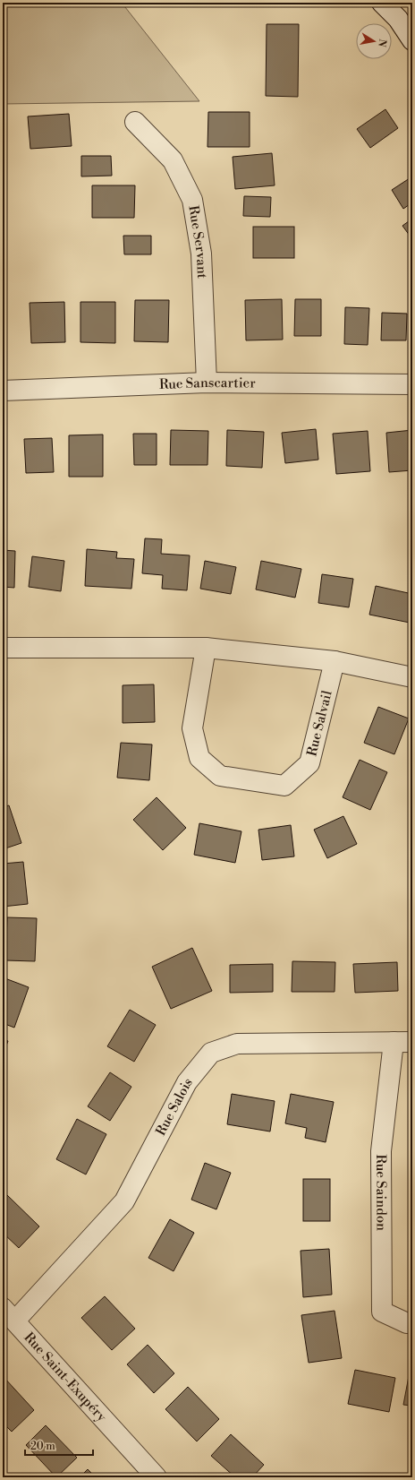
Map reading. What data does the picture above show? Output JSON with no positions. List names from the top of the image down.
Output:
{
  "streets": {
    "street": [
      "Rue Servant",
      "Rue Sanscartier",
      "Rue Salvail",
      "Rue Salois",
      "Rue Saindon",
      "Rue Saint-Exupéry"
    ]
  },
  "crossings": [
    ["Rue Servant", "Rue Sanscartier"],
    ["Rue Salois", "Rue Saindon"],
    ["Rue Salois", "Rue Saint-Exupéry"]
  ],
  "scale_bar": "20 m",
  "north": "right"
}
